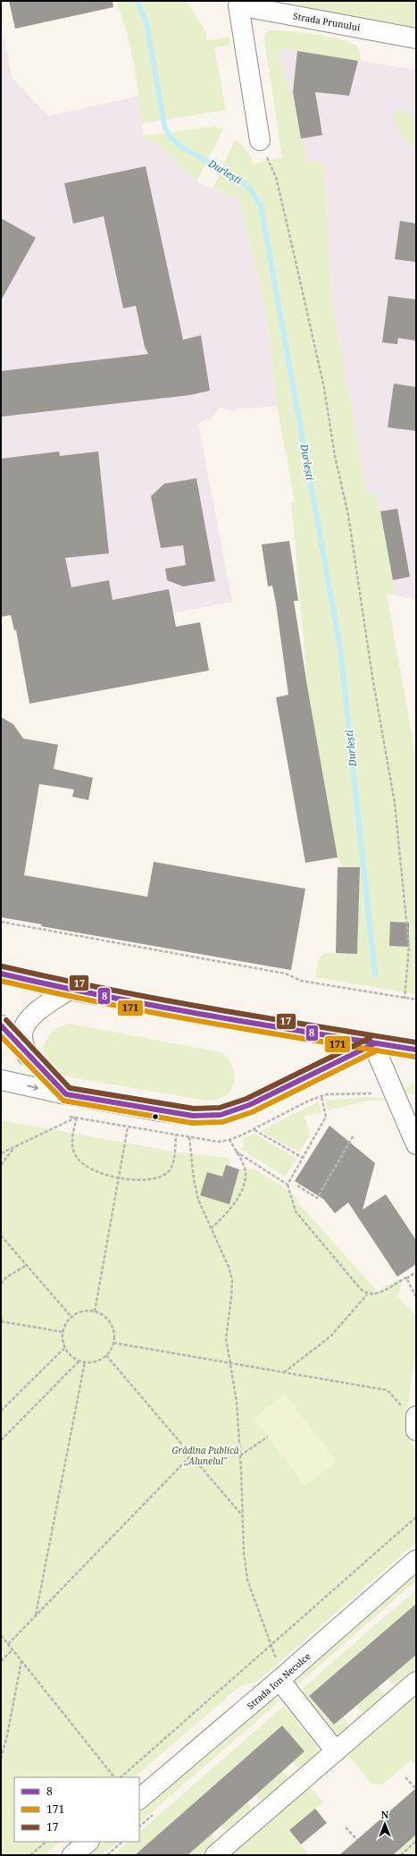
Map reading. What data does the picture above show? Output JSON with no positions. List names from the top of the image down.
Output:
{
  "streets": {
    "street": ["Strada Prunului", "Strada Ion Neculce"]
  },
  "water": ["Durlești"],
  "parks": ["Grădina Publică ,,Alunelul\""],
  "lines": ["transit line 17", "transit line 8", "transit line 171"],
  "legend": ["8", "171", "17"],
  "north": "top"
}
